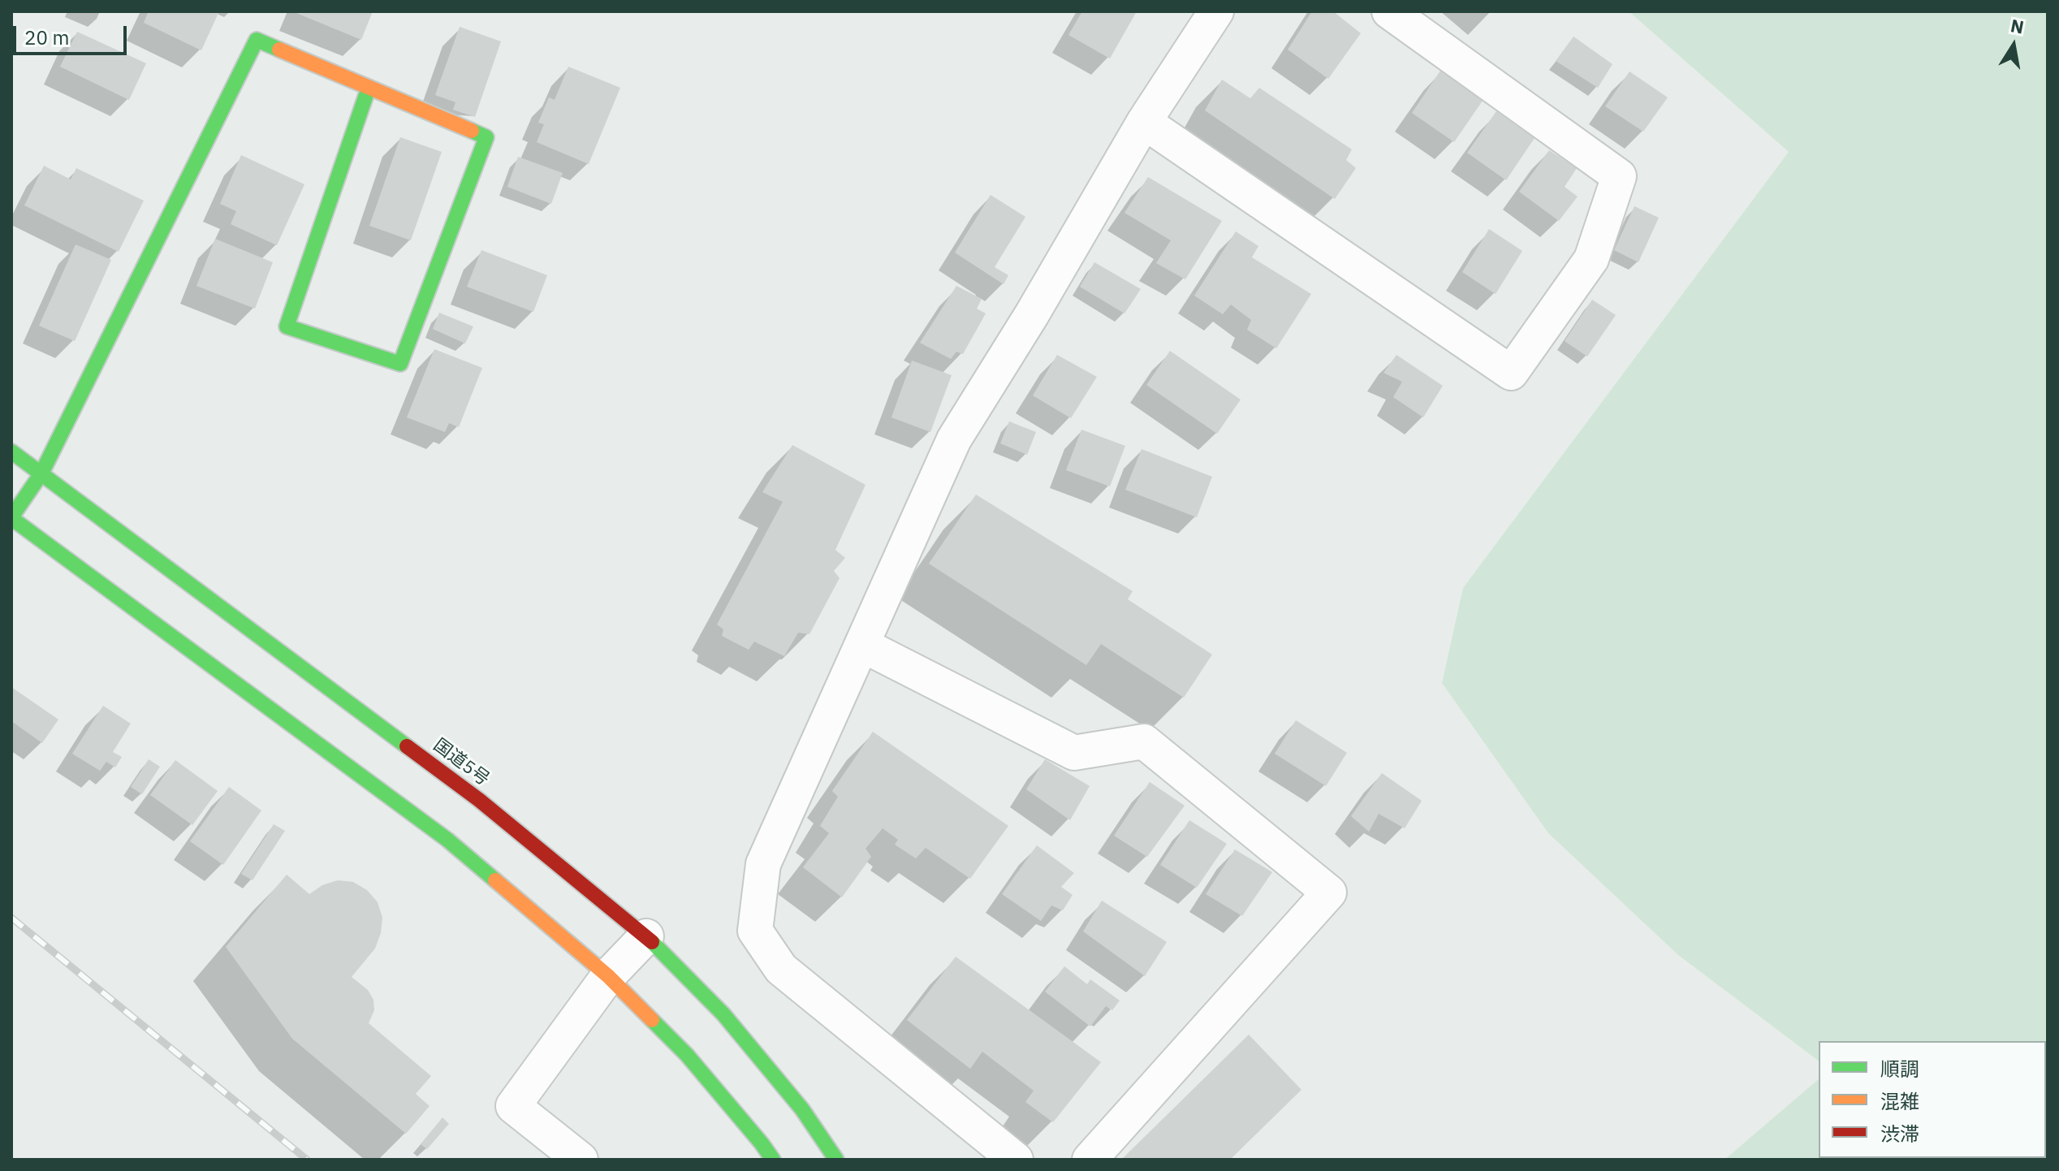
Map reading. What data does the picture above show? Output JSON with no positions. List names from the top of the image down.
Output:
{
  "streets": {
    "main road": ["国道5号"]
  },
  "legend": ["順調", "混雑", "渋滞"],
  "scale_bar": "20 m",
  "north": "top"
}
